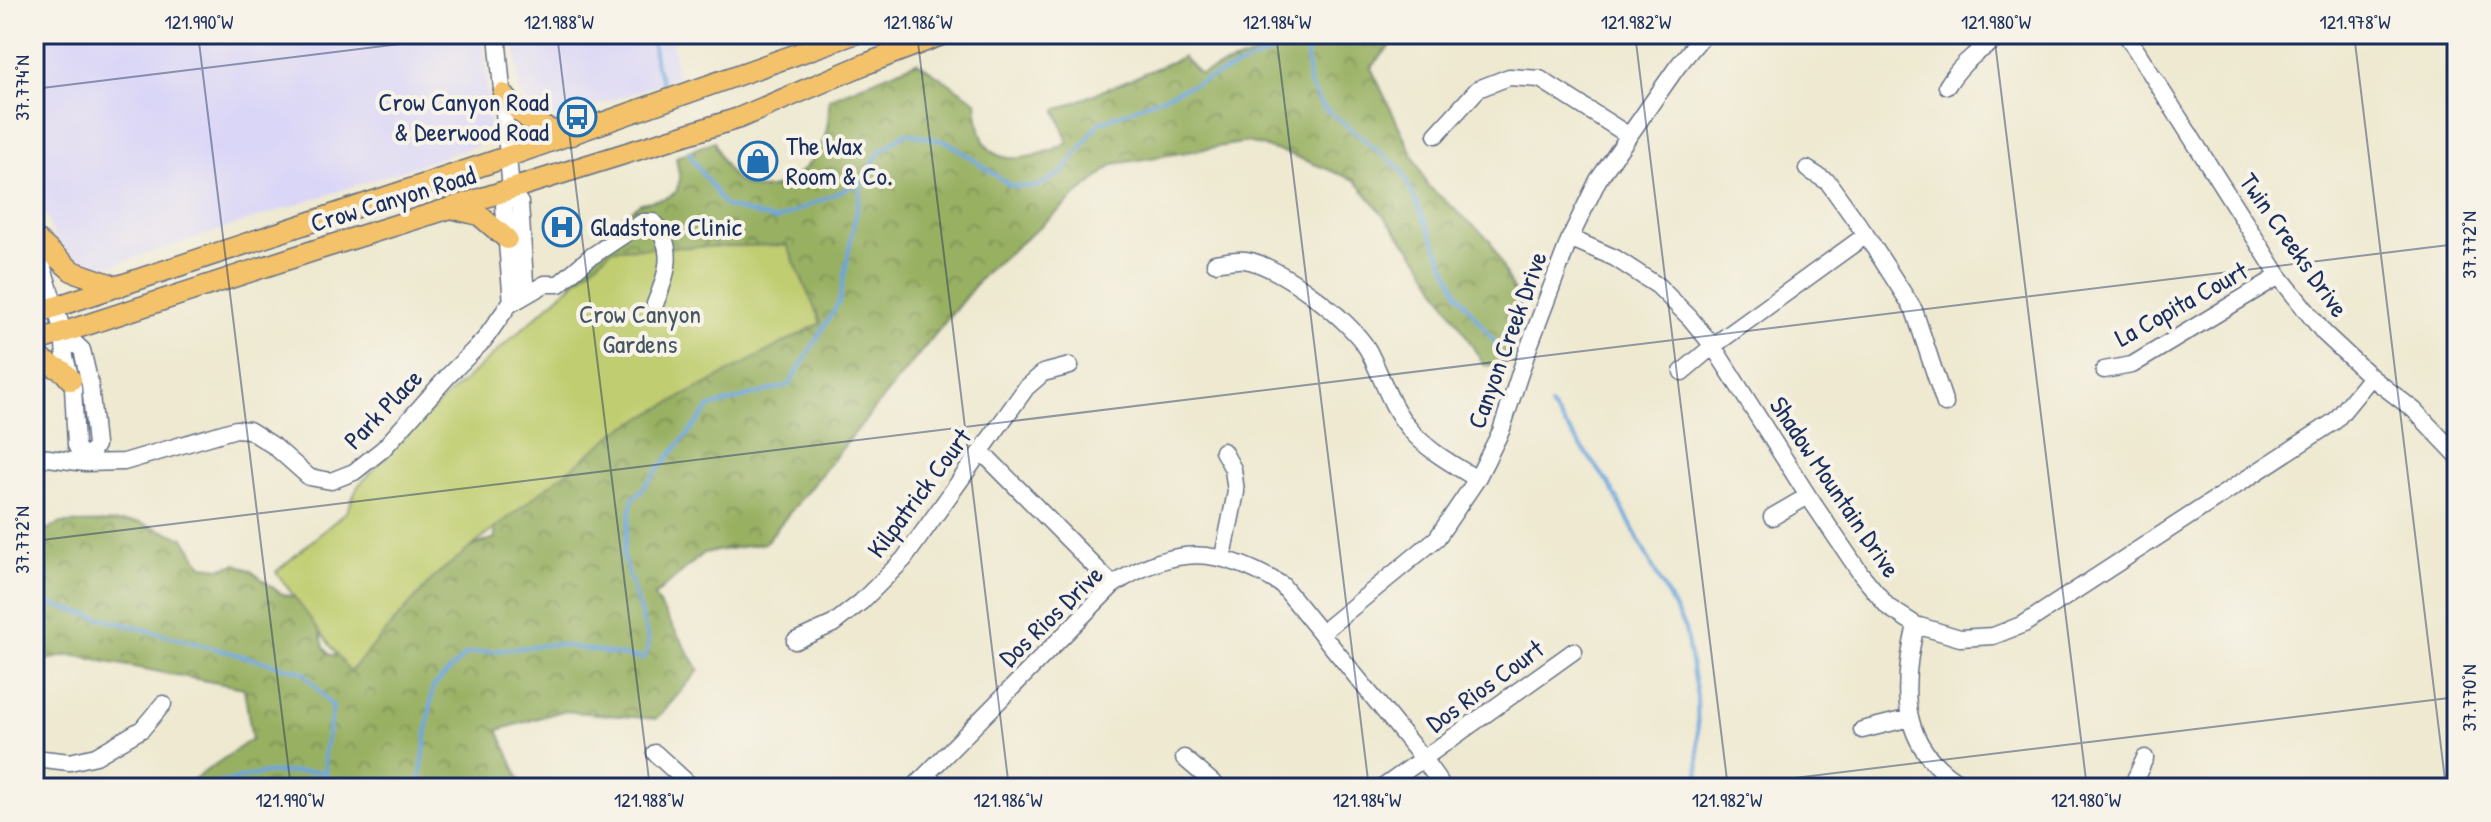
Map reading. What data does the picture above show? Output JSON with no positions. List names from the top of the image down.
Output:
{
  "streets": {
    "main road": ["Crow Canyon Road"],
    "street": [
      "Twin Creeks Drive",
      "La Copita Court",
      "Canyon Creek Drive",
      "Park Place",
      "Shadow Mountain Drive",
      "Kilpatrick Court",
      "Dos Rios Drive",
      "Dos Rios Court"
    ]
  },
  "crossings": [
    ["Crow Canyon Road", "Park Place"],
    ["Twin Creeks Drive", "La Copita Court"],
    ["Twin Creeks Drive", "Shadow Mountain Drive"],
    ["Canyon Creek Drive", "Shadow Mountain Drive"],
    ["Canyon Creek Drive", "Dos Rios Drive"],
    ["Dos Rios Drive", "Dos Rios Court"]
  ],
  "parks": ["Crow Canyon Gardens"],
  "places": {
    "bus stop": ["Crow Canyon Road & Deerwood Road"],
    "shop": ["The Wax Room & Co."],
    "hospital": ["Gladstone Clinic"]
  },
  "coordinates": [
    "121.990°W",
    "121.988°W",
    "121.986°W",
    "121.984°W",
    "121.982°W",
    "121.980°W",
    "121.978°W",
    "37.774°N",
    "37.772°N",
    "37.770°N"
  ]
}
